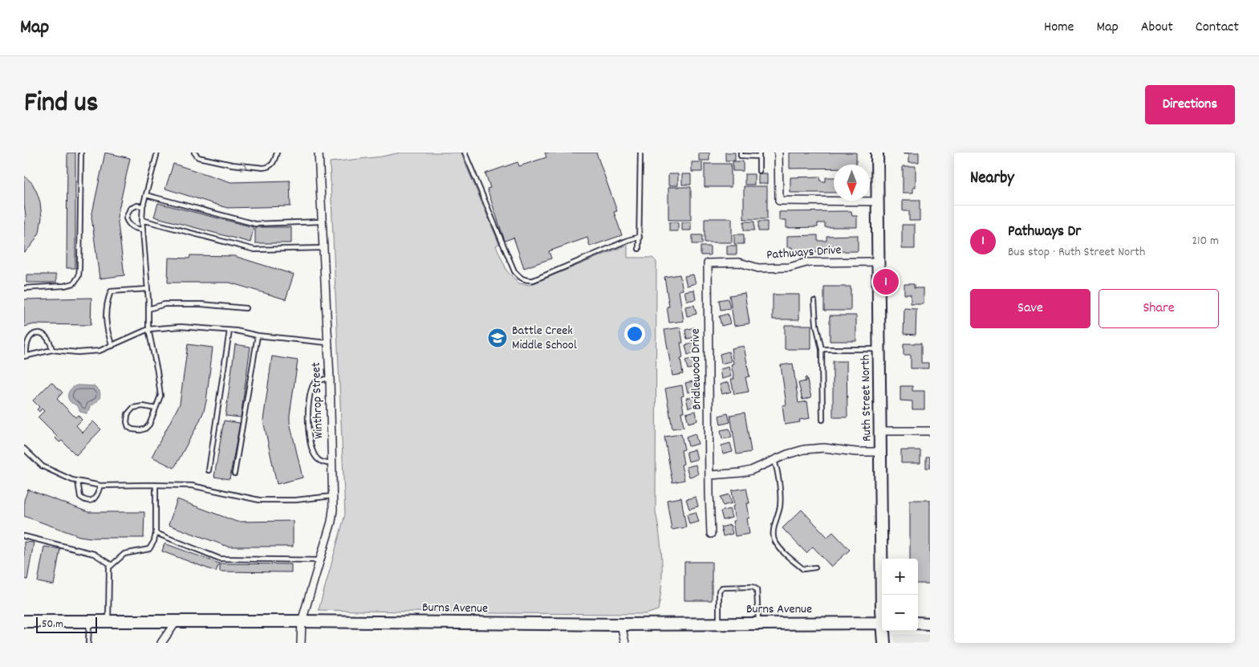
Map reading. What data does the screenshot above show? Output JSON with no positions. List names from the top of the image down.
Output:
{
  "streets": {
    "street": [
      "Pathways Drive",
      "Bridlewood Drive",
      "Ruth Street North",
      "Winthrop Street",
      "Burns Avenue"
    ]
  },
  "crossings": [
    ["Pathways Drive", "Bridlewood Drive"],
    ["Pathways Drive", "Ruth Street North"],
    ["Winthrop Street", "Burns Avenue"]
  ],
  "places": {
    "school or university": ["Battle Creek Middle School"]
  },
  "scale_bar": "50 m",
  "north": "bottom",
  "page": {
    "header": "Map",
    "nav": [
      "Home",
      "Map",
      "About",
      "Contact"
    ],
    "title": "Find us",
    "buttons": [
      "Directions",
      ["Save", "Share"]
    ],
    "heading": "Nearby",
    "list": [
      {
        "mark": "1",
        "name": "Pathways Dr",
        "note": "Bus stop · Ruth Street North",
        "value": "210 m"
      }
    ],
    "pins": "1",
    "map_buttons": ["+", "−"],
    "scale": "50 m"
  }
}
